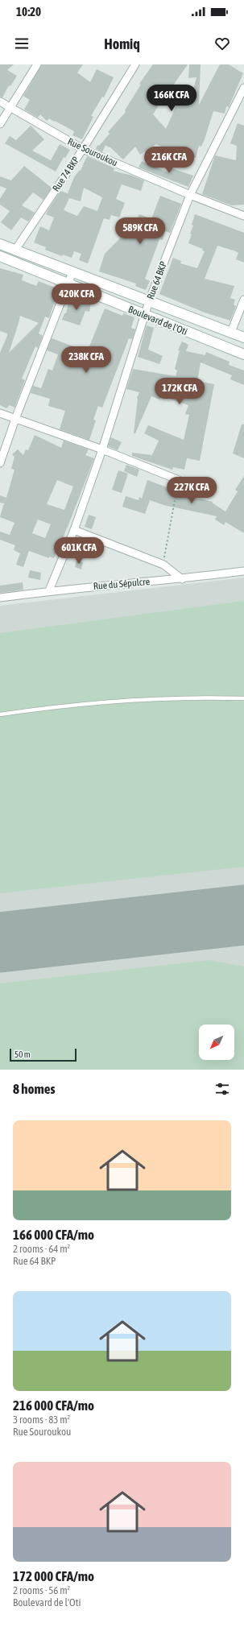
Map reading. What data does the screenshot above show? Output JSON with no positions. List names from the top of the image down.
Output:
{
  "streets": {
    "main road": ["Boulevard de l'Oti"],
    "street": [
      "Rue Souroukou",
      "Rue 74 BKP",
      "Rue 64 BKP",
      "Rue du Sépulcre"
    ]
  },
  "crossings": [
    ["Rue Souroukou", "Rue 74 BKP"],
    ["Rue Souroukou", "Rue 64 BKP"],
    ["Rue 74 BKP", "Boulevard de l'Oti"],
    ["Rue 64 BKP", "Boulevard de l'Oti"],
    ["Rue 64 BKP", "Rue du Sépulcre"]
  ],
  "scale_bar": "50 m",
  "north": "bottom left",
  "page": {
    "status": "10:20",
    "header": "Homiq",
    "price": [
      "166K CFA",
      "216K CFA",
      "589K CFA",
      "420K CFA",
      "238K CFA",
      "172K CFA",
      "227K CFA",
      "601K CFA"
    ],
    "scale": "50 m",
    "heading": "8 homes",
    "list": [
      {
        "name": "166 000 CFA/mo",
        "note": "2 rooms · 64 m² · Rue 64 BKP"
      },
      {
        "name": "216 000 CFA/mo",
        "note": "3 rooms · 83 m² · Rue Souroukou"
      },
      {
        "name": "172 000 CFA/mo",
        "note": "2 rooms · 56 m² · Boulevard de l'Oti"
      }
    ]
  }
}
